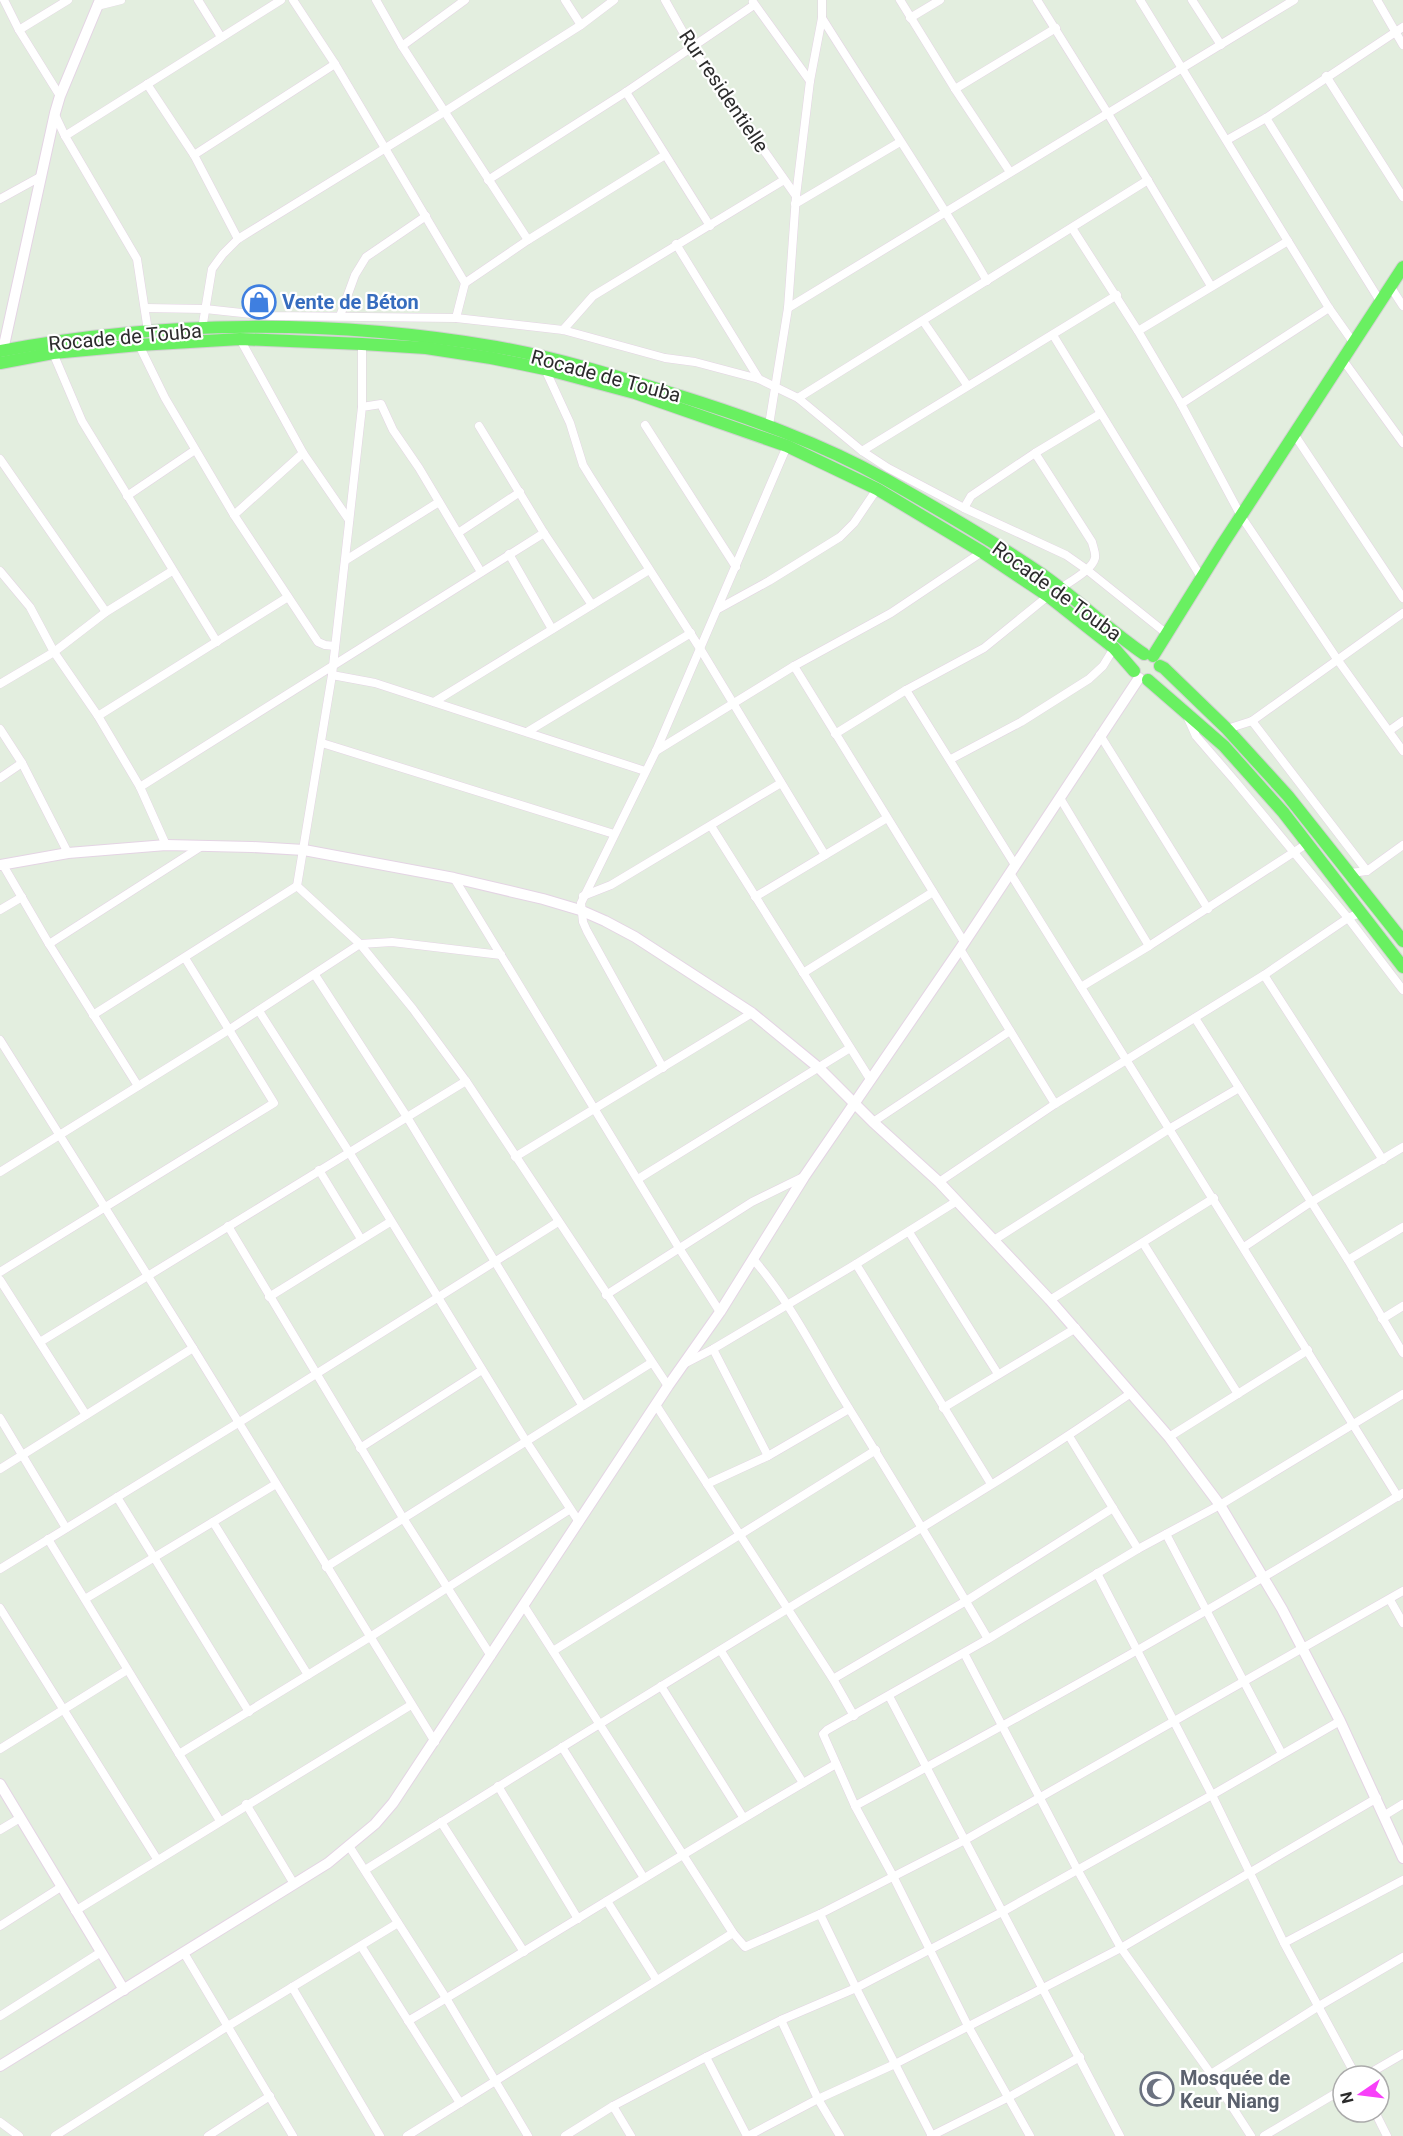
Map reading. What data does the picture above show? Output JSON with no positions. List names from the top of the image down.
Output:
{
  "streets": {
    "main road": ["Rocade de Touba"],
    "street": ["Rur residentielle"]
  },
  "places": {
    "shop": ["Vente de Béton"],
    "mosque": ["Mosquée de Keur Niang"]
  },
  "north": "left"
}
